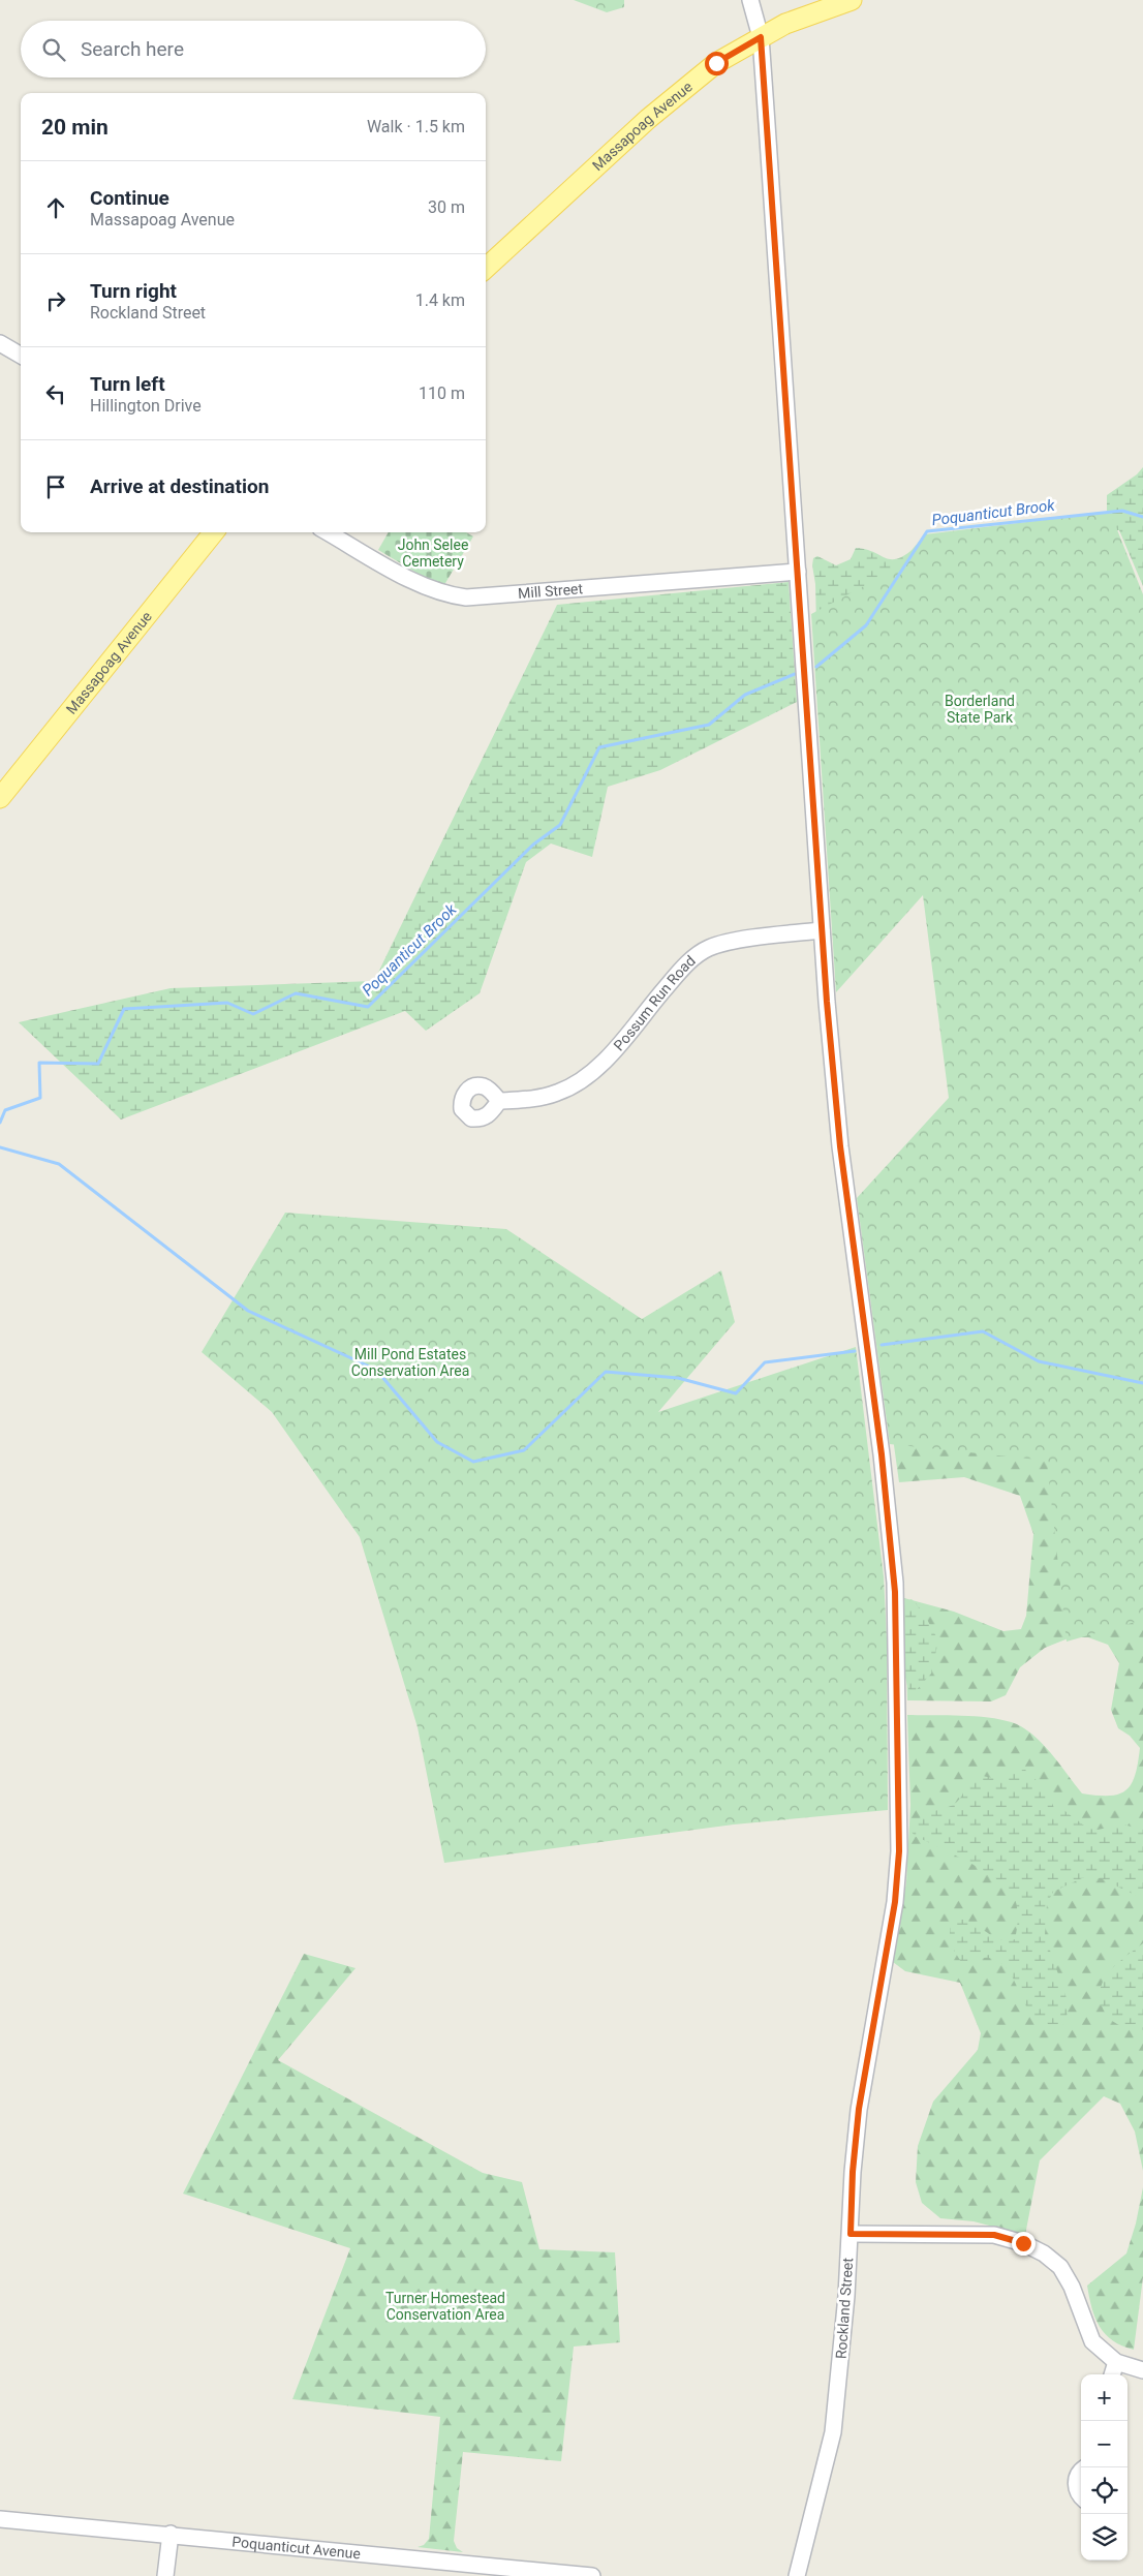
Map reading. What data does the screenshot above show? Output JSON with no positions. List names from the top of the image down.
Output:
{
  "streets": {
    "main road": ["Massapoag Avenue"],
    "street": [
      "Mill Street",
      "Possum Run Road",
      "Rockland Street",
      "Poquanticut Avenue"
    ]
  },
  "crossings": [
    ["Massapoag Avenue", "Rockland Street"],
    ["Mill Street", "Rockland Street"],
    ["Possum Run Road", "Rockland Street"]
  ],
  "water": ["Poquanticut Brook"],
  "parks": [
    "John Selee Cemetery",
    "Borderland State Park",
    "Mill Pond Estates Conservation Area",
    "Turner Homestead Conservation Area"
  ],
  "page": {
    "search": "Search here",
    "heading": ["20 min", "Walk · 1.5 km"],
    "list": [
      ["Continue", "Massapoag Avenue", "30 m"],
      ["Turn right", "Rockland Street", "1.4 km"],
      ["Turn left", "Hillington Drive", "110 m"],
      "Arrive at destination"
    ],
    "map_buttons": ["+", "−"]
  }
}
